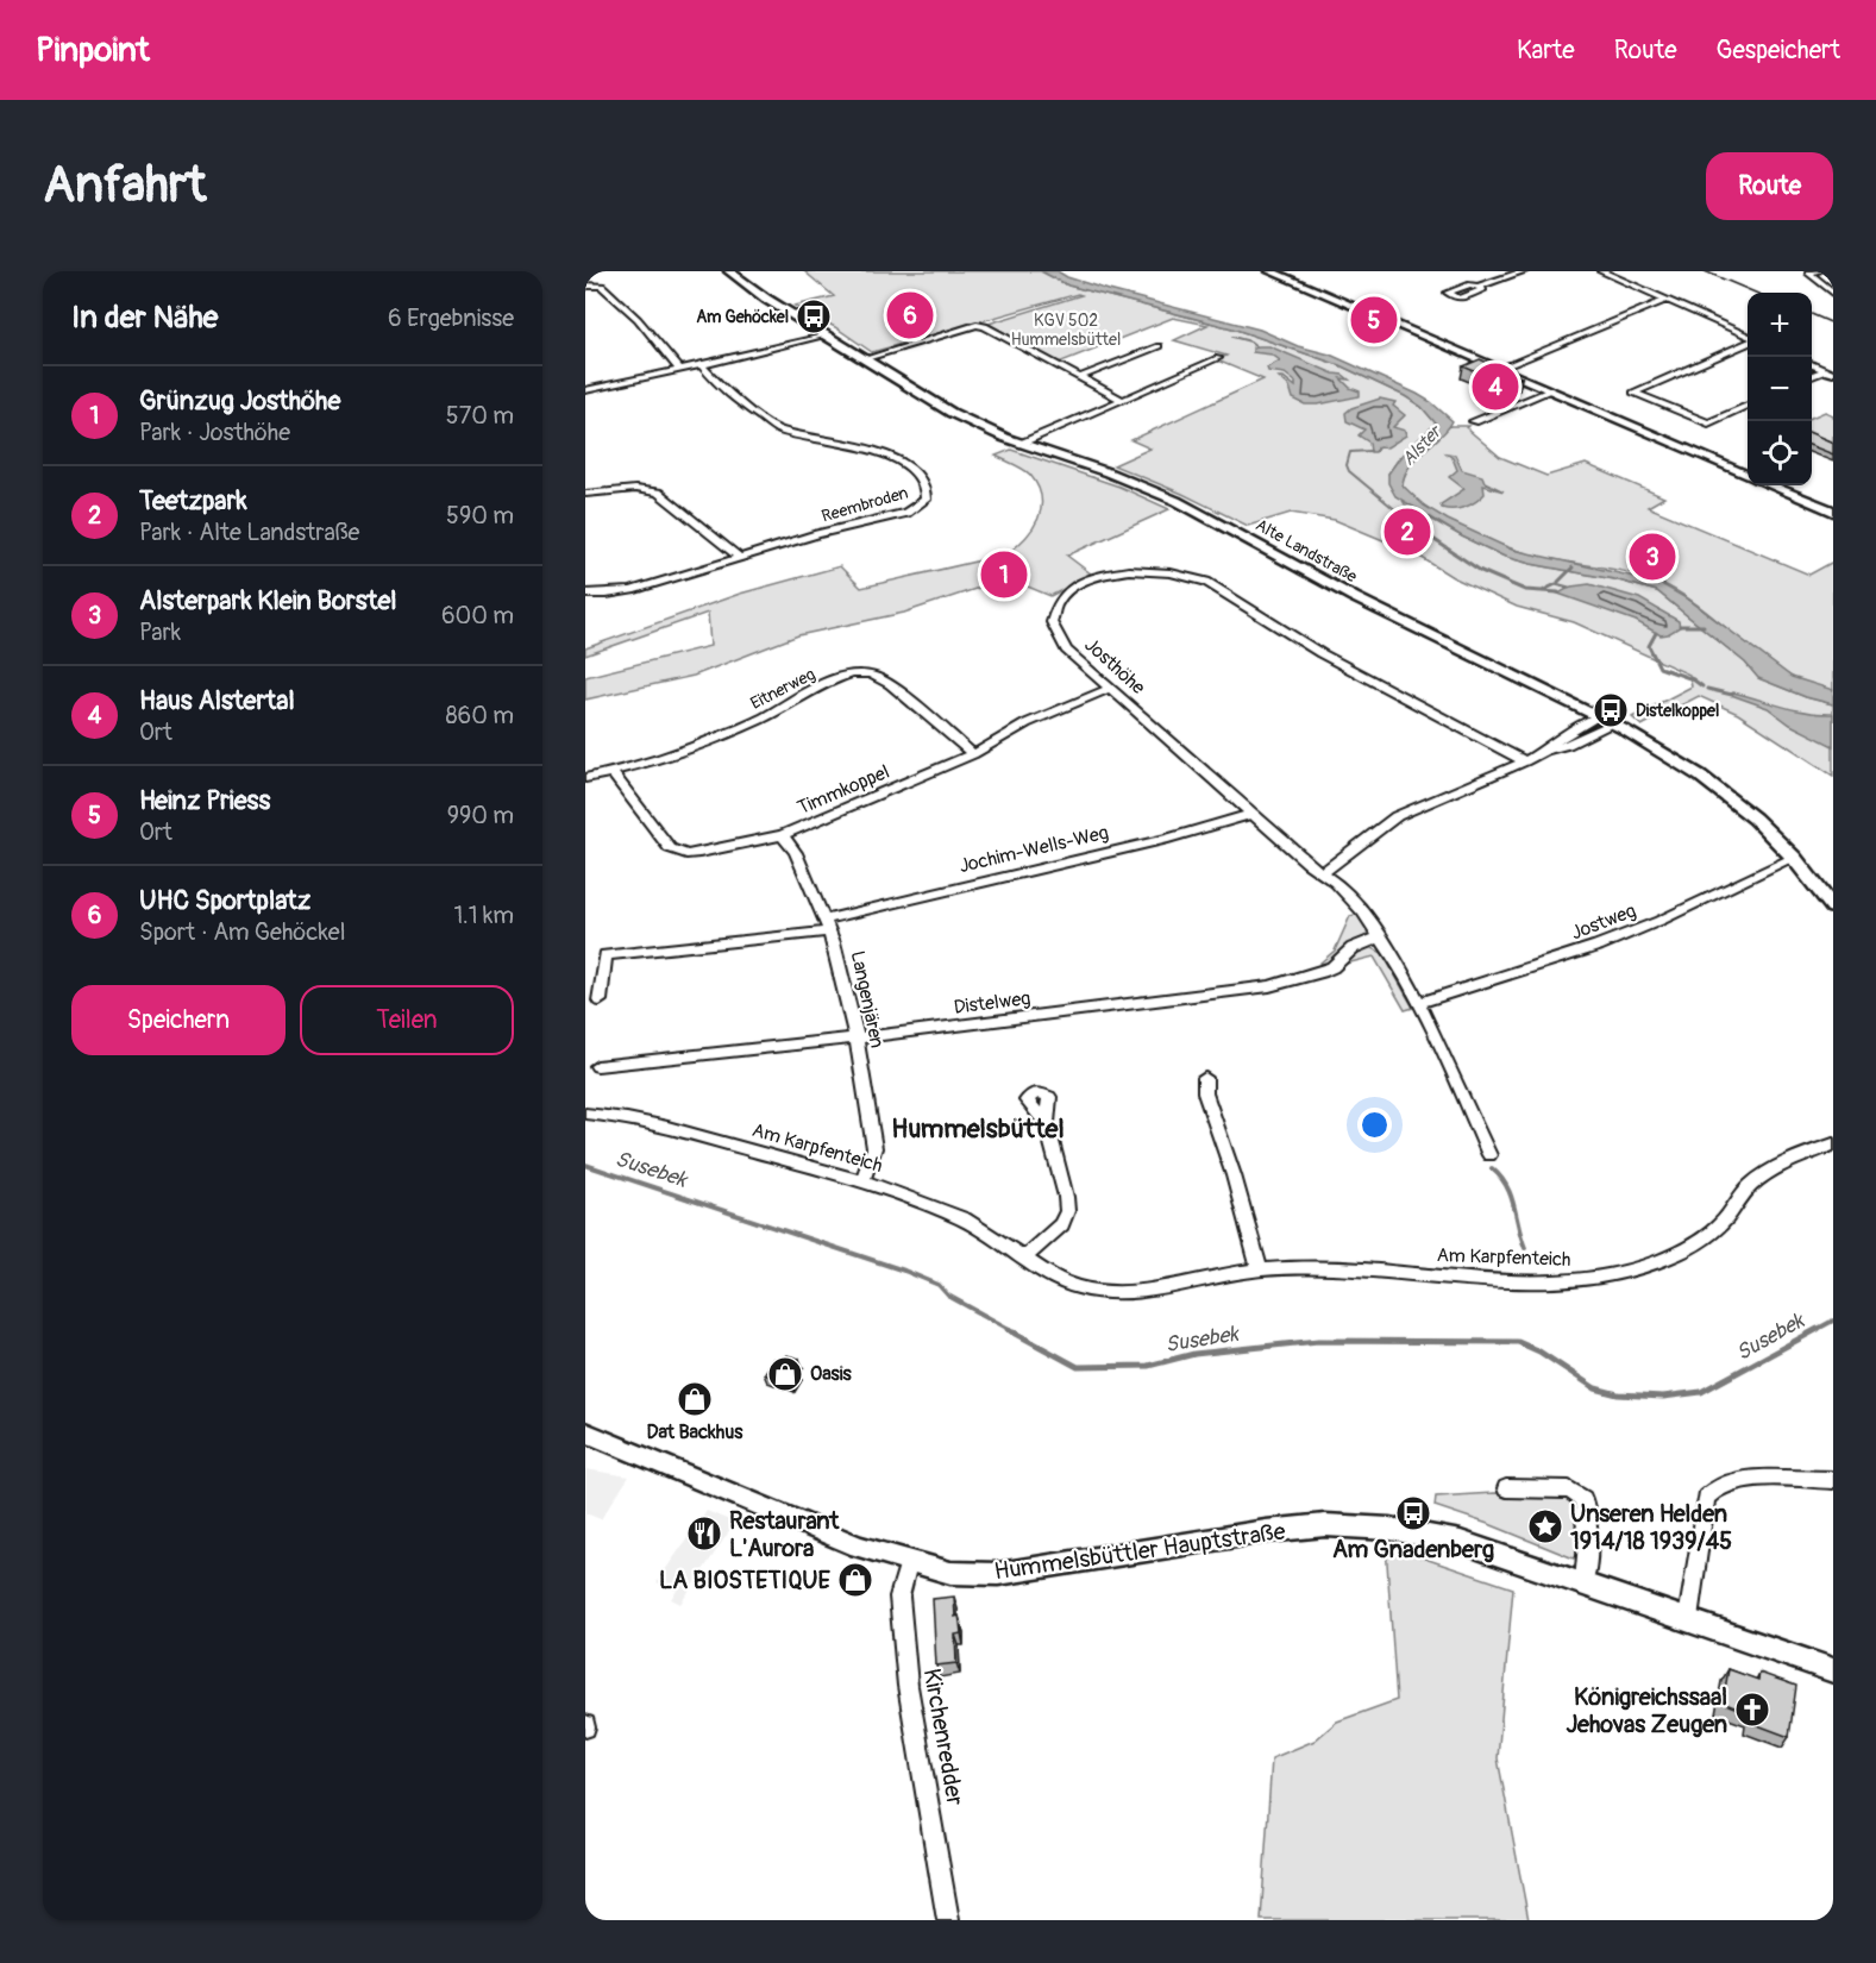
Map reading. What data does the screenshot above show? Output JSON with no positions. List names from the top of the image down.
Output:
{
  "streets": {
    "main road": ["Alte Landstraße", "Hummelsbüttler Hauptstraße"],
    "street": [
      "Reembroden",
      "Josthöhe",
      "Eitnerweg",
      "Timmkoppel",
      "Jochim-Wells-Weg",
      "Jostweg",
      "Langenjären",
      "Distelweg",
      "Am Karpfenteich",
      "Kirchenredder"
    ]
  },
  "crossings": [
    ["Alte Landstraße", "Jostweg"],
    ["Josthöhe", "Timmkoppel"],
    ["Josthöhe", "Jochim-Wells-Weg"],
    ["Josthöhe", "Jostweg"],
    ["Josthöhe", "Distelweg"],
    ["Eitnerweg", "Timmkoppel"],
    ["Timmkoppel", "Langenjären"],
    ["Jochim-Wells-Weg", "Langenjären"],
    ["Langenjären", "Distelweg"],
    ["Langenjären", "Am Karpfenteich"],
    ["Hummelsbüttler Hauptstraße", "Kirchenredder"]
  ],
  "districts": ["Hummelsbüttel"],
  "water": ["Alster", "Susebek"],
  "parks": ["KGV 502 Hummelsbüttel"],
  "places": {
    "bus stop": ["Am Gehöckel", "Distelkoppel", "Am Gnadenberg"],
    "shop": ["Oasis", "Dat Backhus", "LA BIOSTETIQUE"],
    "place": ["Unseren Helden 1914/18 1939/45"],
    "restaurant": ["Restaurant L'Aurora"],
    "church": ["Königreichssaal Jehovas Zeugen"]
  },
  "page": {
    "header": "Pinpoint",
    "nav": ["Karte", "Route", "Gespeichert"],
    "buttons": [
      "Route",
      ["Speichern", "Teilen"]
    ],
    "title": "Anfahrt",
    "heading": ["In der Nähe", "6 Ergebnisse"],
    "pins": [
      "6",
      "5",
      "4",
      "2",
      "3",
      "1"
    ],
    "map_buttons": ["+", "−"],
    "list": [
      {
        "mark": "1",
        "name": "Grünzug Josthöhe",
        "note": "Park · Josthöhe",
        "value": "570 m"
      },
      {
        "mark": "2",
        "name": "Teetzpark",
        "note": "Park · Alte Landstraße",
        "value": "590 m"
      },
      {
        "mark": "3",
        "name": "Alsterpark Klein Borstel",
        "note": "Park",
        "value": "600 m"
      },
      {
        "mark": "4",
        "name": "Haus Alstertal",
        "note": "Ort",
        "value": "860 m"
      },
      {
        "mark": "5",
        "name": "Heinz Priess",
        "note": "Ort",
        "value": "990 m"
      },
      {
        "mark": "6",
        "name": "UHC Sportplatz",
        "note": "Sport · Am Gehöckel",
        "value": "1.1 km"
      }
    ]
  }
}
